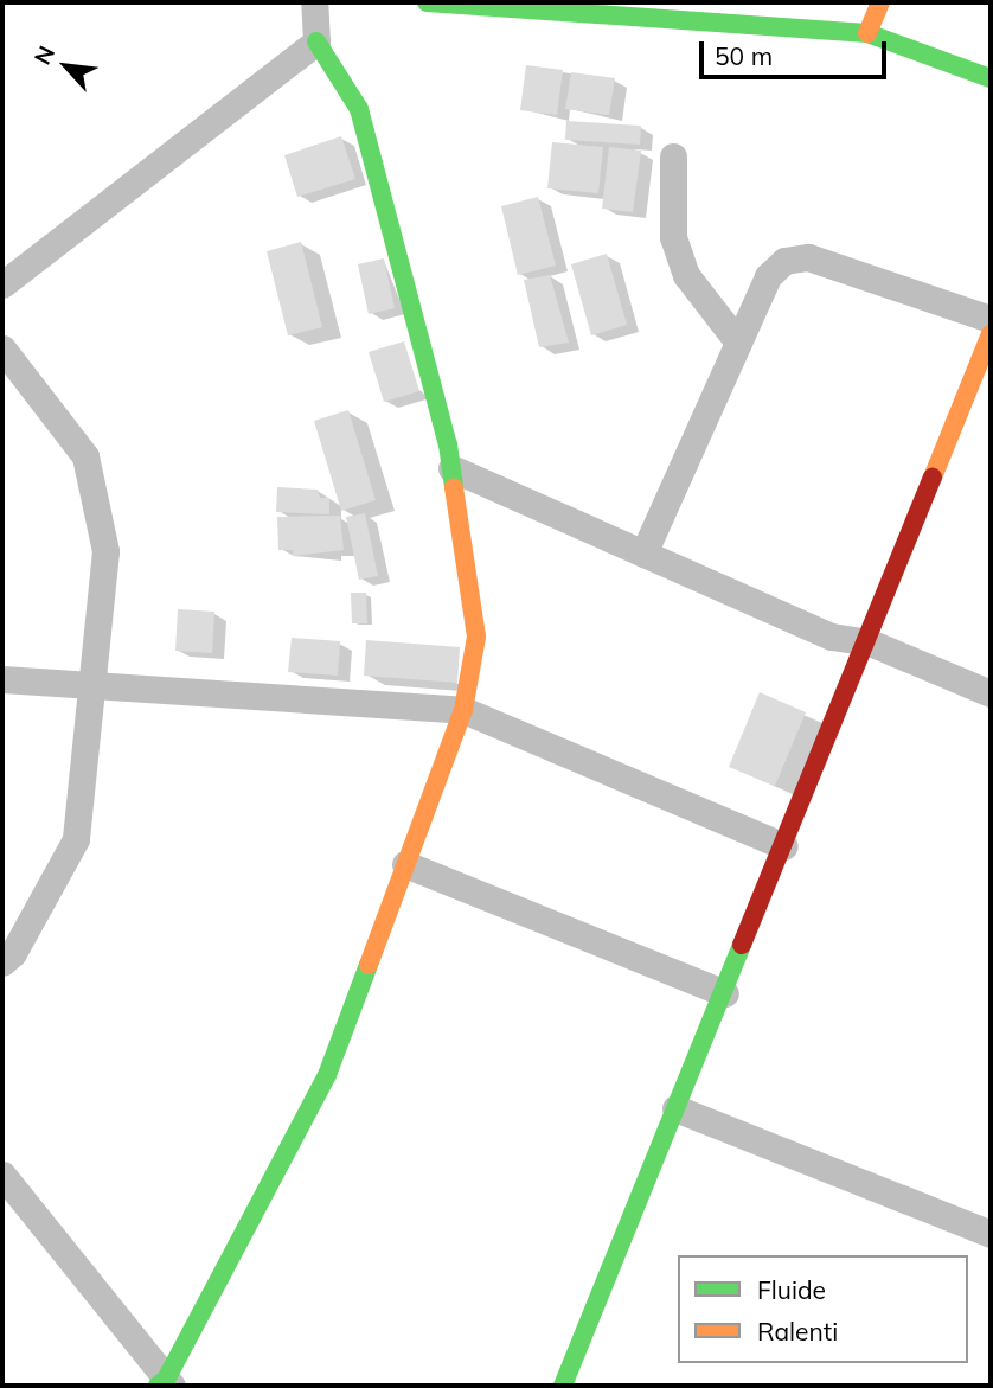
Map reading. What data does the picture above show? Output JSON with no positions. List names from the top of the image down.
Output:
{
  "legend": ["Fluide", "Ralenti"],
  "scale_bar": "50 m",
  "north": "top left"
}
